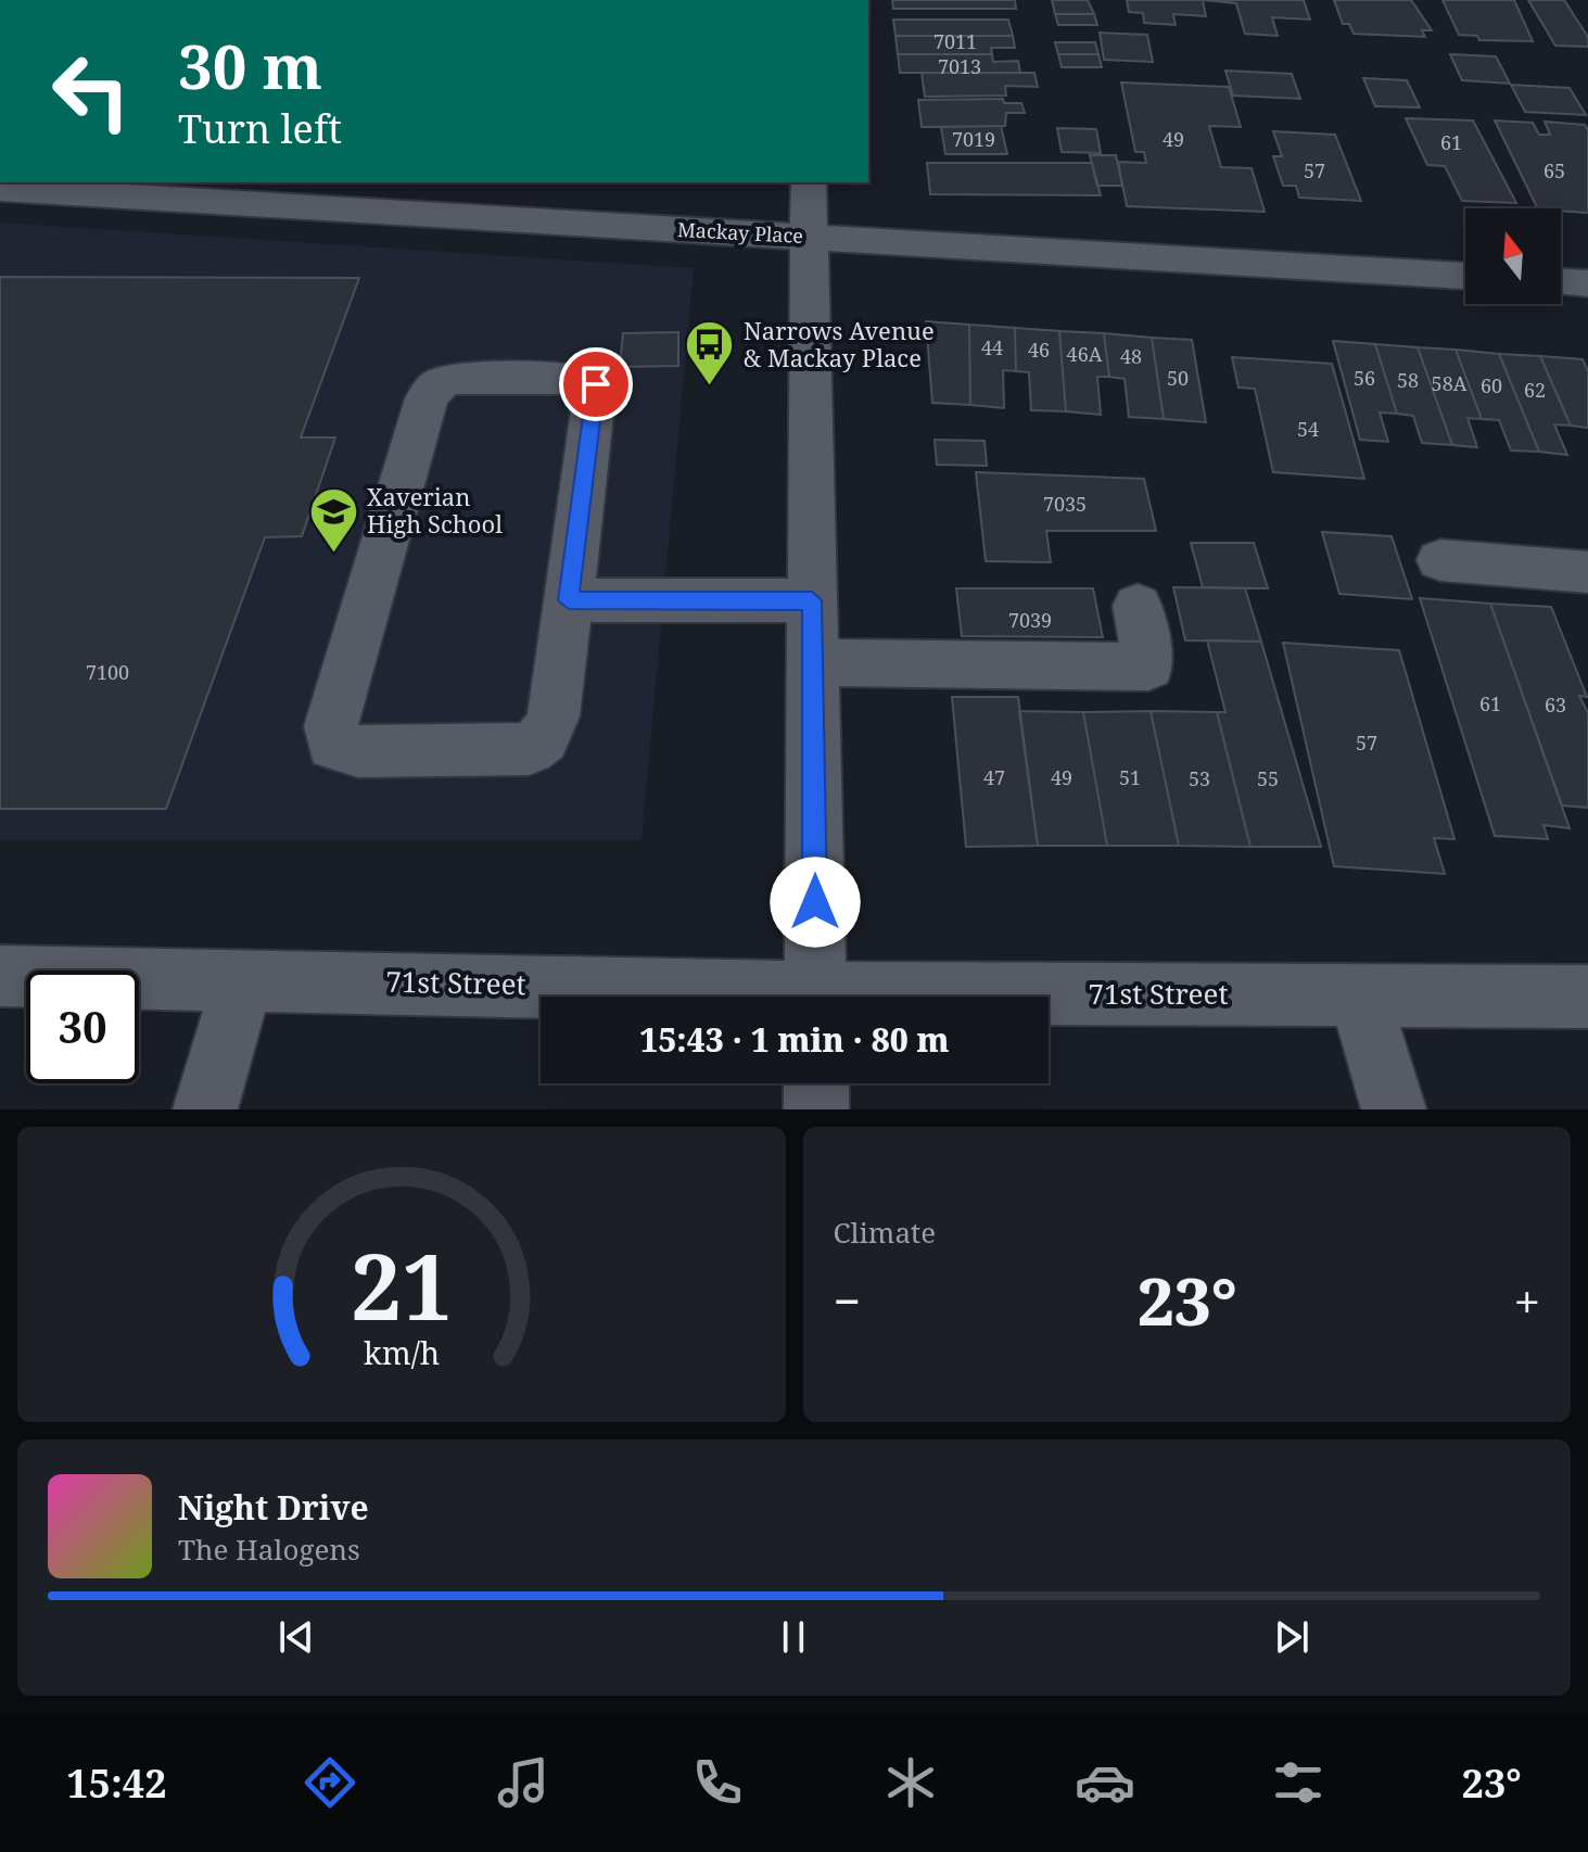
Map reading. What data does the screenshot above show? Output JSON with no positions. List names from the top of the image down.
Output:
{
  "streets": {
    "street": ["Mackay Place", "71st Street"]
  },
  "places": {
    "bus stop": ["Narrows Avenue & Mackay Place"],
    "school or university": ["Xaverian High School"]
  },
  "house_numbers": [
    "7011",
    "7013",
    "7019",
    "49",
    "61",
    "57",
    "65",
    "44",
    "46",
    "46A",
    "48",
    "50",
    "56",
    "58",
    "58A",
    "60",
    "62",
    "54",
    "7035",
    "7039",
    "7100",
    "61",
    "63",
    "57",
    "47",
    "49",
    "51",
    "53",
    "55"
  ],
  "north": "top",
  "page": {
    "turn": ["30 m", "Turn left"],
    "limit": "30",
    "trip": "15:43 · 1 min · 80 m",
    "tile": "Climate",
    "heat": ["−", "23°", "+"],
    "song": ["Night Drive", "The Halogens"],
    "tabs": ["15:42", "23°"],
    "gauge": ["21", "km/h"]
  }
}
